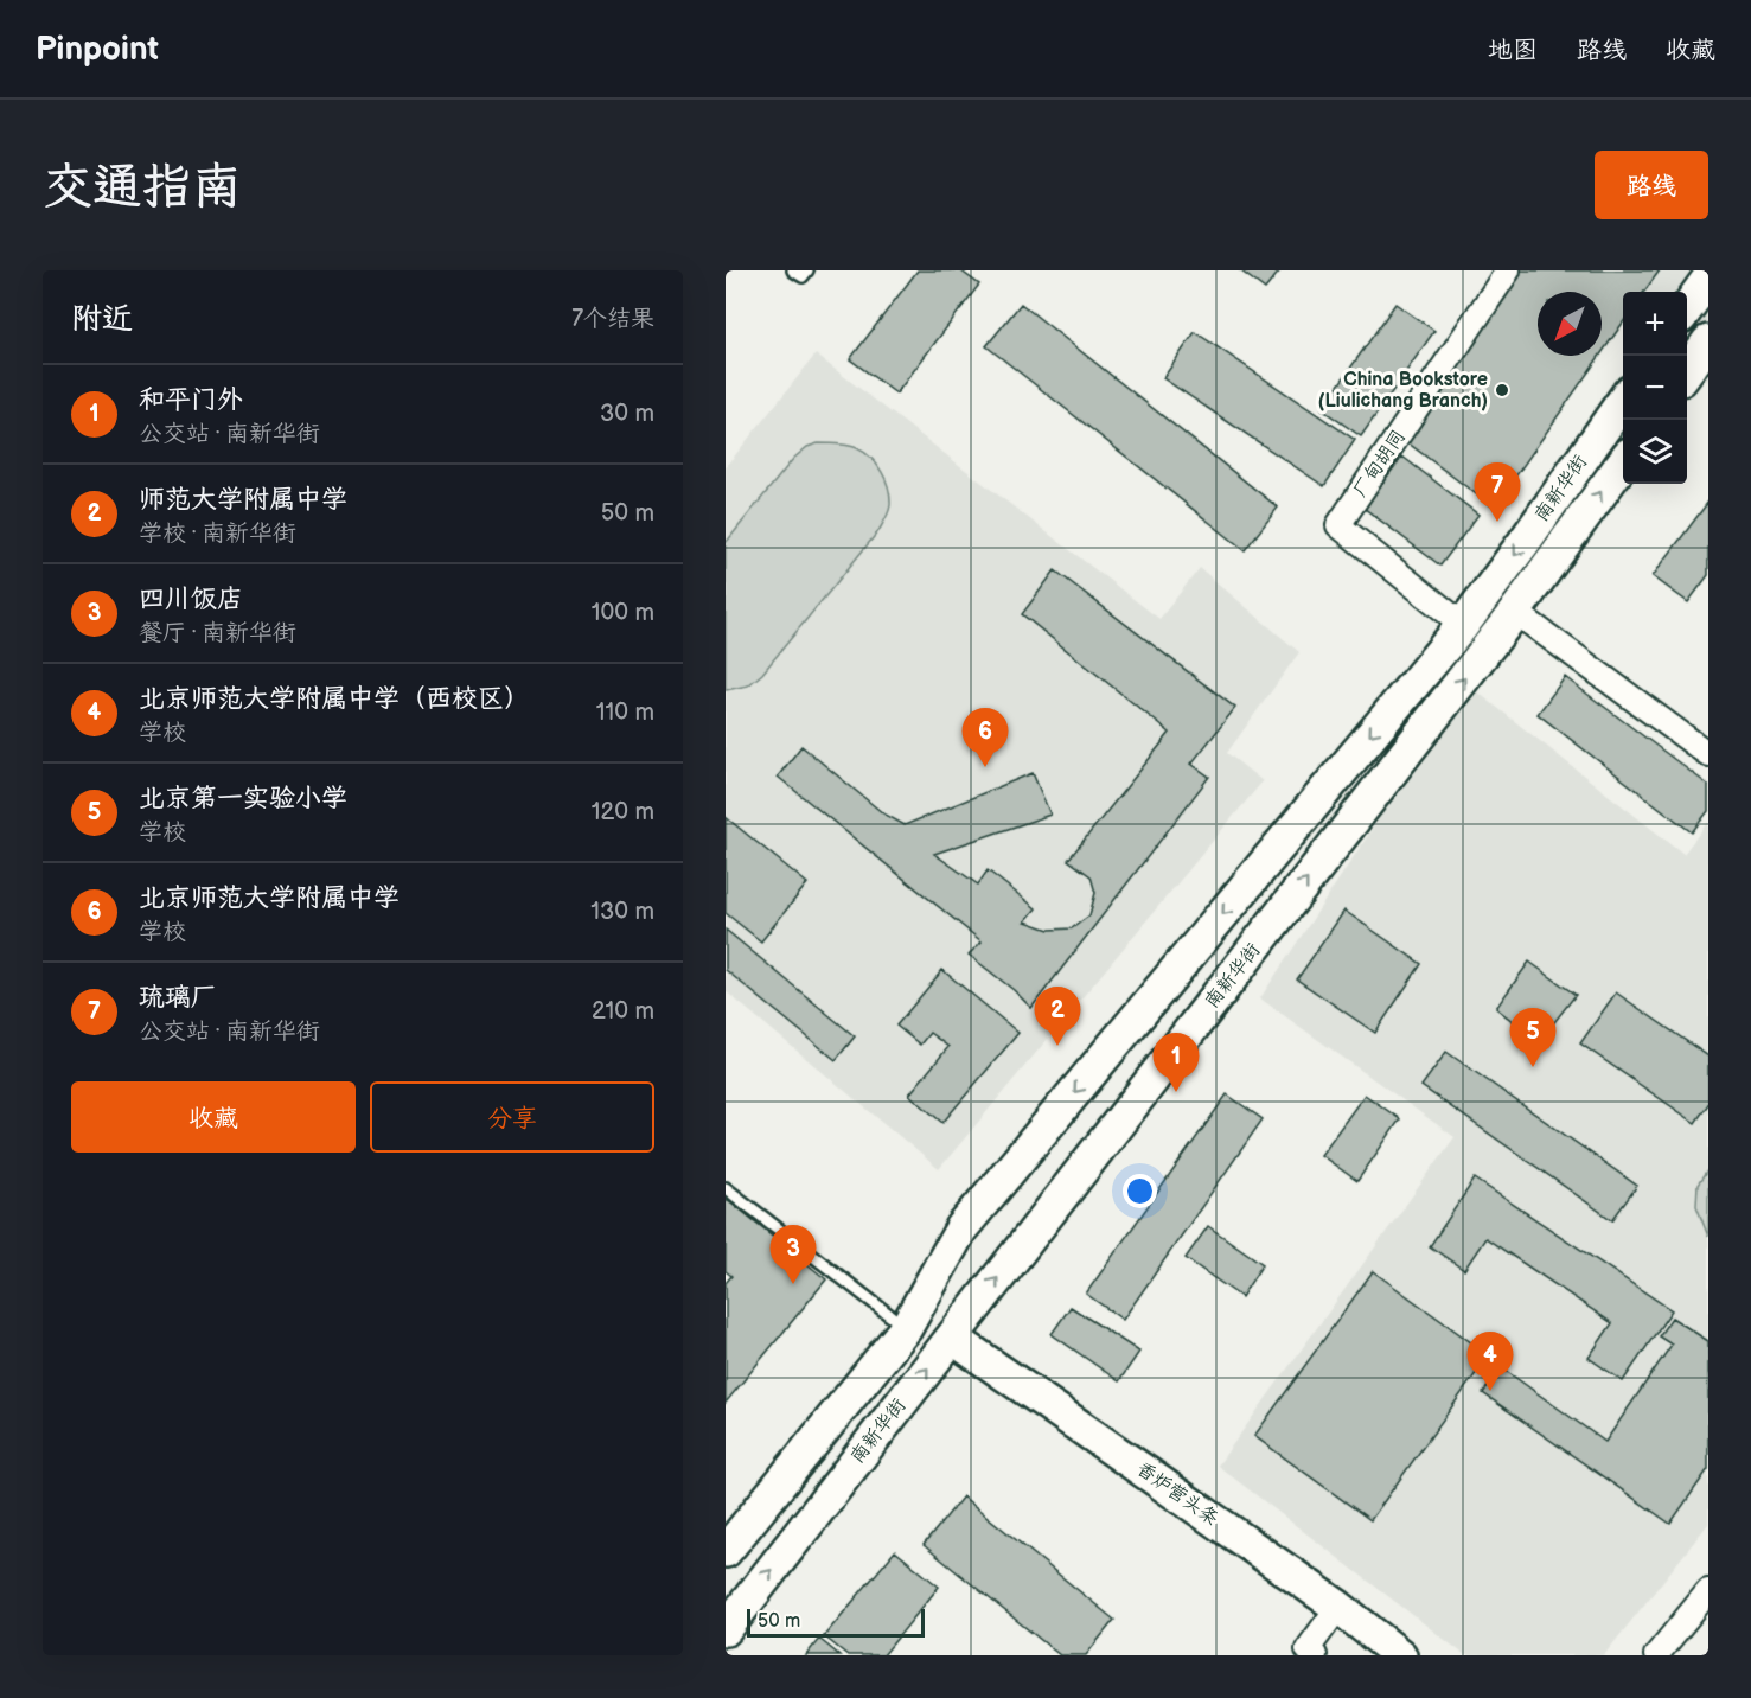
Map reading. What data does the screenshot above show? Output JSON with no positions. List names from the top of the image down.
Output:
{
  "streets": {
    "main road": ["南新华街", "香炉营头条"],
    "street": ["厂甸胡同"]
  },
  "crossings": [
    ["厂甸胡同", "南新华街"],
    ["南新华街", "香炉营头条"]
  ],
  "places": ["China Bookstore (Liulichang Branch)"],
  "scale_bar": "50 m",
  "north": "bottom left",
  "page": {
    "header": "Pinpoint",
    "nav": ["地图", "路线", "收藏"],
    "buttons": [
      "路线",
      ["收藏", "分享"]
    ],
    "title": "交通指南",
    "heading": ["附近", "7个结果"],
    "map_buttons": ["+", "−"],
    "list": [
      {
        "mark": "1",
        "name": "和平门外",
        "note": "公交站 · 南新华街",
        "value": "30 m"
      },
      {
        "mark": "2",
        "name": "师范大学附属中学",
        "note": "学校 · 南新华街",
        "value": "50 m"
      },
      {
        "mark": "3",
        "name": "四川饭店",
        "note": "餐厅 · 南新华街",
        "value": "100 m"
      },
      {
        "mark": "4",
        "name": "北京师范大学附属中学（西校区）",
        "note": "学校",
        "value": "110 m"
      },
      {
        "mark": "5",
        "name": "北京第一实验小学",
        "note": "学校",
        "value": "120 m"
      },
      {
        "mark": "6",
        "name": "北京师范大学附属中学",
        "note": "学校",
        "value": "130 m"
      },
      {
        "mark": "7",
        "name": "琉璃厂",
        "note": "公交站 · 南新华街",
        "value": "210 m"
      }
    ],
    "pins": [
      "7",
      "6",
      "2",
      "5",
      "1",
      "3",
      "4"
    ],
    "scale": "50 m"
  }
}
